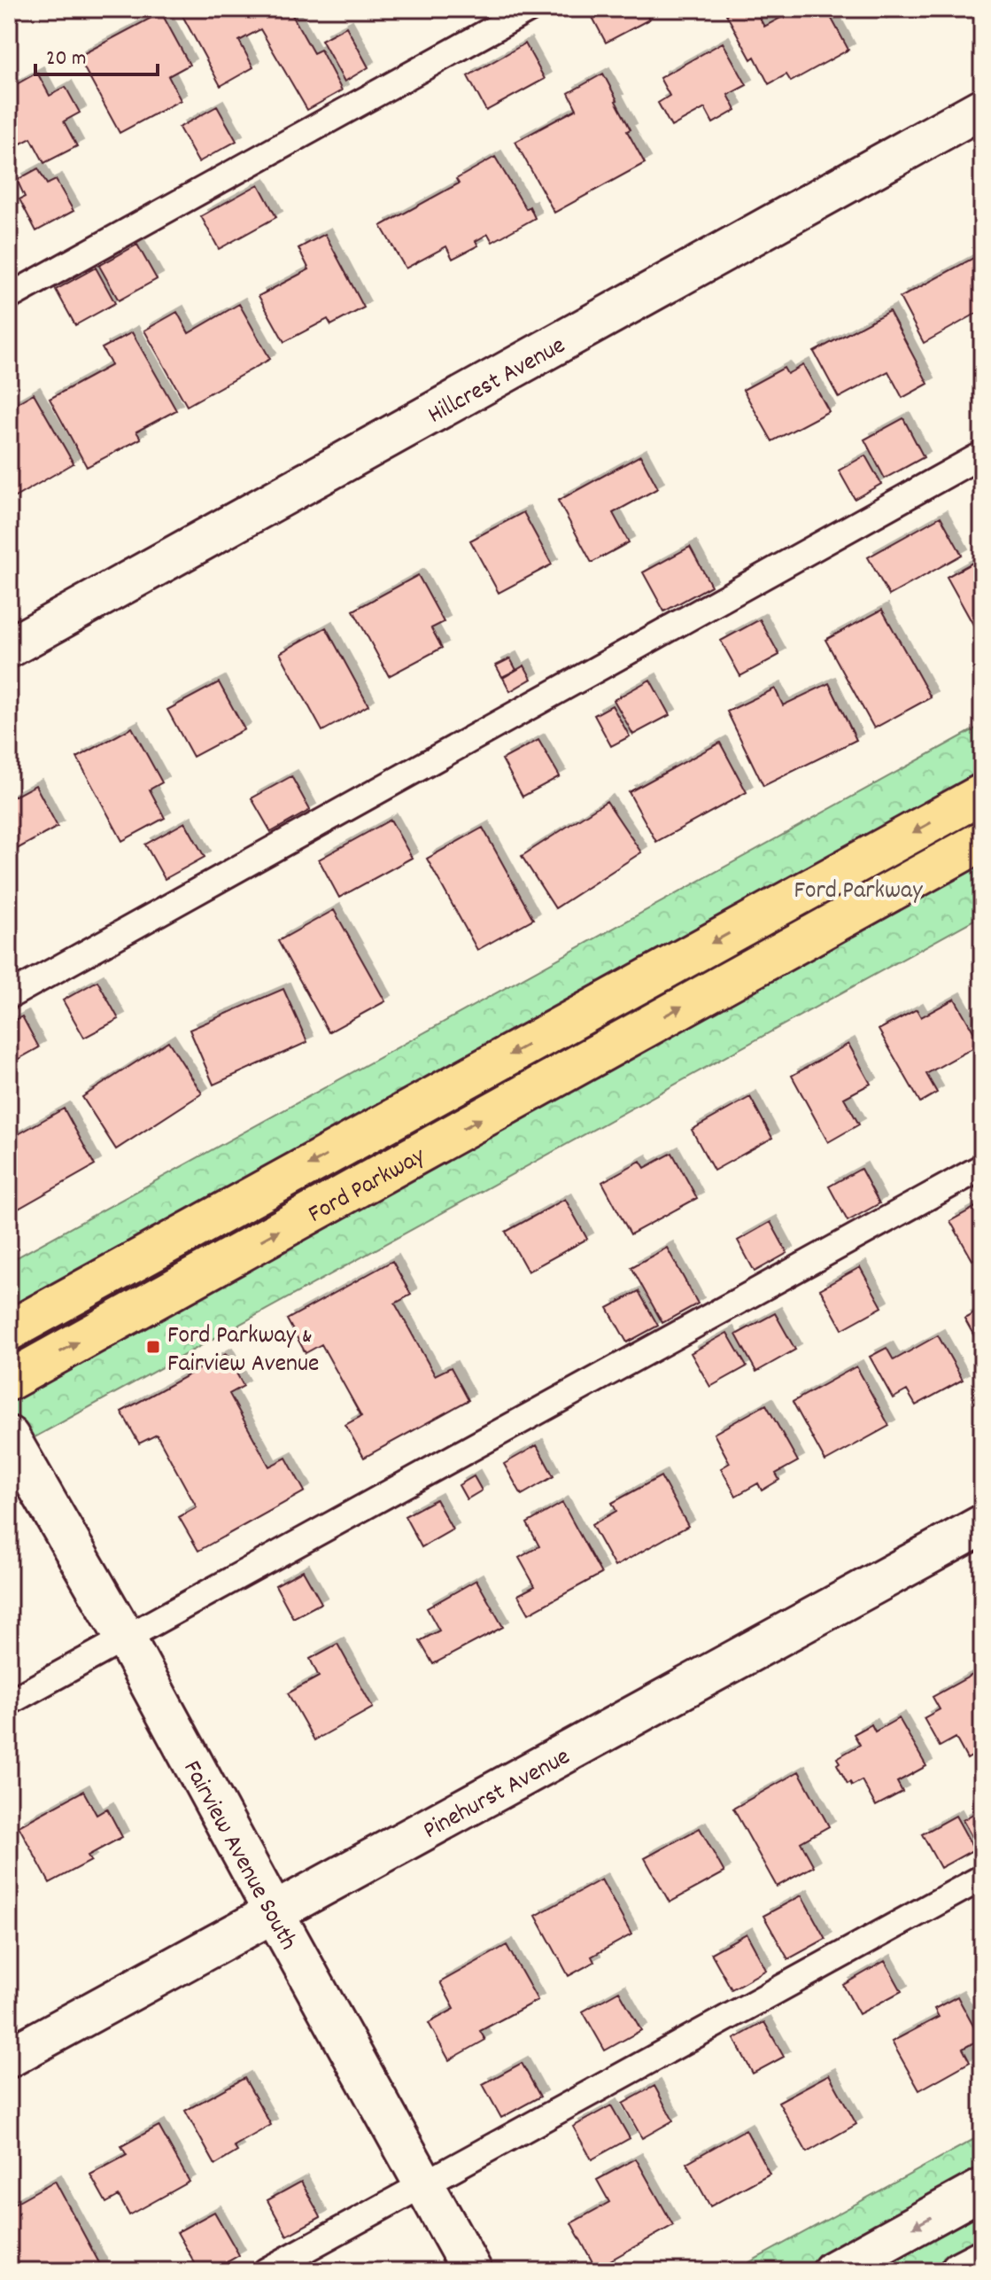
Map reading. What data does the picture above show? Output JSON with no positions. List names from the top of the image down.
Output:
{
  "streets": {
    "main road": ["Ford Parkway"],
    "street": ["Hillcrest Avenue", "Pinehurst Avenue", "Fairview Avenue South"]
  },
  "crossings": [
    ["Pinehurst Avenue", "Fairview Avenue South"]
  ],
  "parks": ["Ford Parkway"],
  "places": {
    "transit": ["Ford Parkway & Fairview Avenue"]
  },
  "scale_bar": "20 m"
}
